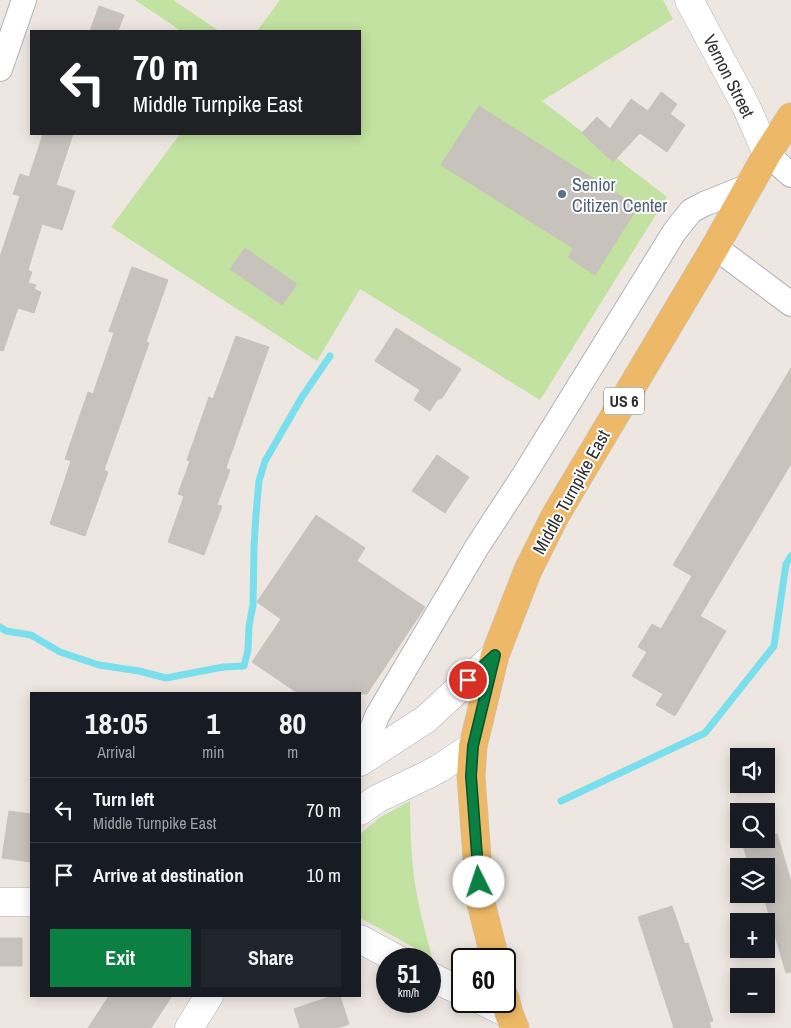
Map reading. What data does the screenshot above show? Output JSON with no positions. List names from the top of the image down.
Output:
{
  "streets": {
    "main road": ["Vernon Street", "US 6", "Middle Turnpike East"]
  },
  "crossings": [
    ["Vernon Street", "Middle Turnpike East"],
    ["US 6", "Middle Turnpike East"]
  ],
  "places": ["Senior Citizen Center"],
  "page": {
    "turn": ["70 m", "Middle Turnpike East"],
    "eta": [
      "18:05",
      "Arrival",
      "1",
      "min",
      "80",
      "m"
    ],
    "map_buttons": ["+", "−"],
    "list": [
      {
        "name": "Turn left",
        "note": "Middle Turnpike East",
        "value": "70 m"
      },
      {
        "name": "Arrive at destination",
        "value": "10 m"
      }
    ],
    "buttons": ["Exit", "Share"],
    "speed": "51 km/h",
    "limit": "60"
  }
}
